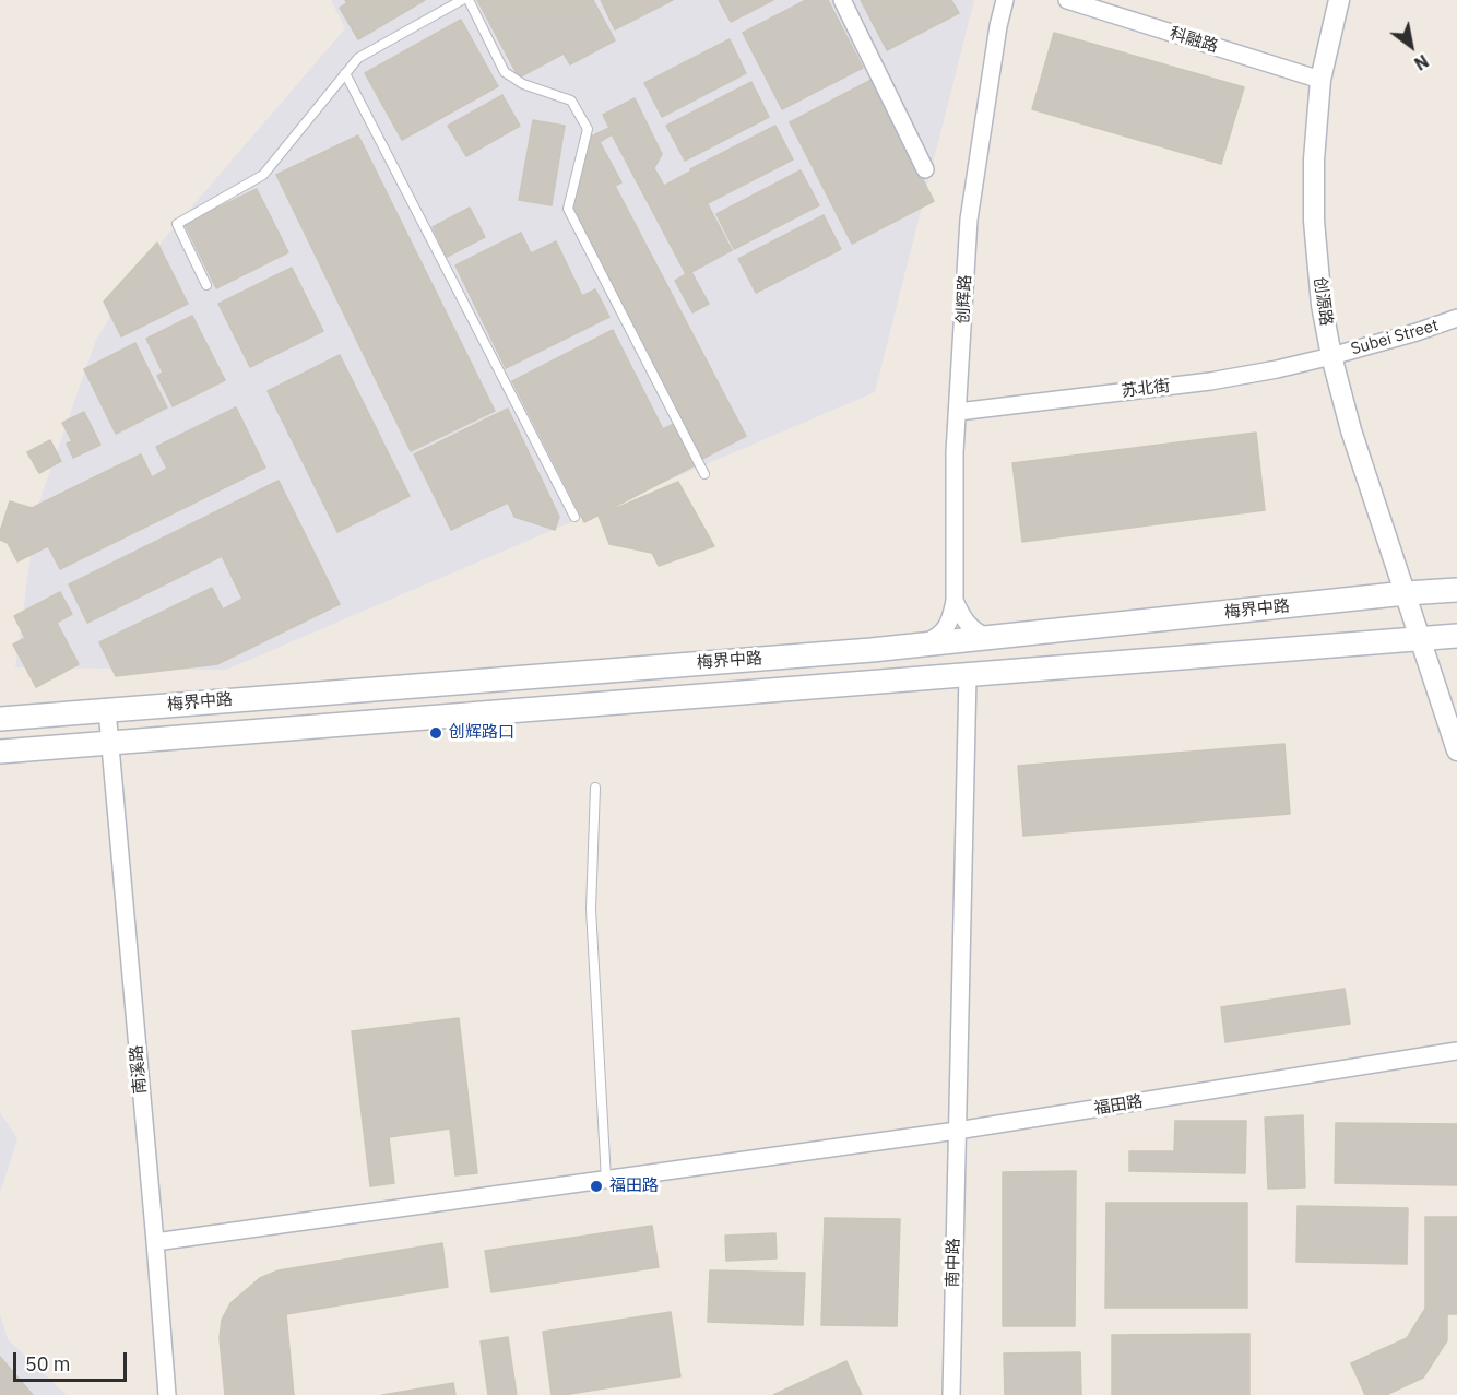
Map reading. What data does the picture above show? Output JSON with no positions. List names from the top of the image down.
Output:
{
  "streets": {
    "main road": ["梅界中路"],
    "street": [
      "科融路",
      "创辉路",
      "创源路",
      "Subei Street",
      "苏北街",
      "南溪路",
      "福田路",
      "南中路"
    ]
  },
  "crossings": [
    ["科融路", "创源路"],
    ["创辉路", "苏北街"],
    ["创源路", "Subei Street"],
    ["创源路", "苏北街"],
    ["创源路", "梅界中路"],
    ["Subei Street", "苏北街"],
    ["梅界中路", "南溪路"],
    ["梅界中路", "南中路"],
    ["南溪路", "福田路"],
    ["福田路", "南中路"]
  ],
  "places": ["创辉路口", "福田路"],
  "scale_bar": "50 m",
  "north": "bottom right"
}
